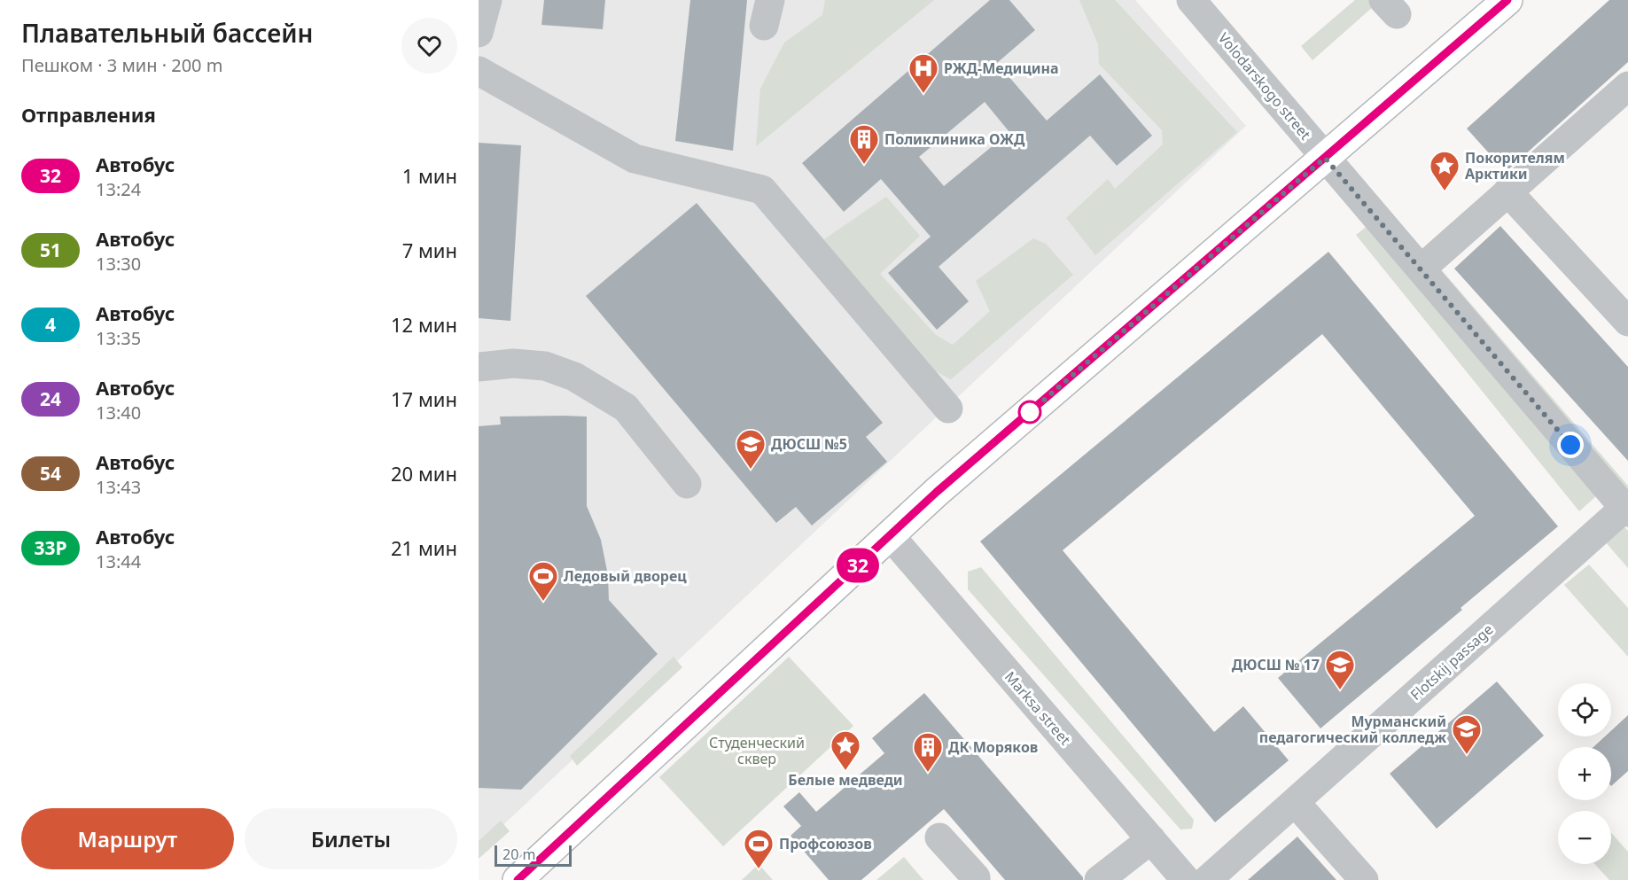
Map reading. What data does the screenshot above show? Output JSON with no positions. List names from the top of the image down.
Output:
{
  "streets": {
    "street": ["Volodarskogo street", "Flotskij passage", "Marksa street"]
  },
  "crossings": [
    ["Volodarskogo street", "Flotskij passage"]
  ],
  "parks": ["Студенческий сквер"],
  "places": {
    "hospital": ["РЖД-Медицина"],
    "building": ["Поликлиника ОЖД", "ДК Моряков"],
    "place": ["Покорителям Арктики", "Белые медведи"],
    "school or university": ["ДЮСШ №5", "ДЮСШ № 17", "Мурманский педагогический колледж"],
    "sports": ["Ледовый дворец", "Профсоюзов"]
  },
  "lines": ["bus line 32"],
  "scale_bar": "20 m",
  "page": {
    "heading": [
      ["Плавательный бассейн", "Пешком · 3 мин · 200 m"],
      "Отправления"
    ],
    "on_map": "32",
    "list": [
      {
        "mark": "32",
        "name": "Автобус",
        "note": "13:24",
        "value": "1 мин"
      },
      {
        "mark": "51",
        "name": "Автобус",
        "note": "13:30",
        "value": "7 мин"
      },
      {
        "mark": "4",
        "name": "Автобус",
        "note": "13:35",
        "value": "12 мин"
      },
      {
        "mark": "24",
        "name": "Автобус",
        "note": "13:40",
        "value": "17 мин"
      },
      {
        "mark": "54",
        "name": "Автобус",
        "note": "13:43",
        "value": "20 мин"
      },
      {
        "mark": "33Р",
        "name": "Автобус",
        "note": "13:44",
        "value": "21 мин"
      }
    ],
    "map_buttons": ["+", "−"],
    "buttons": ["Маршрут", "Билеты"],
    "scale": "20 m"
  }
}
